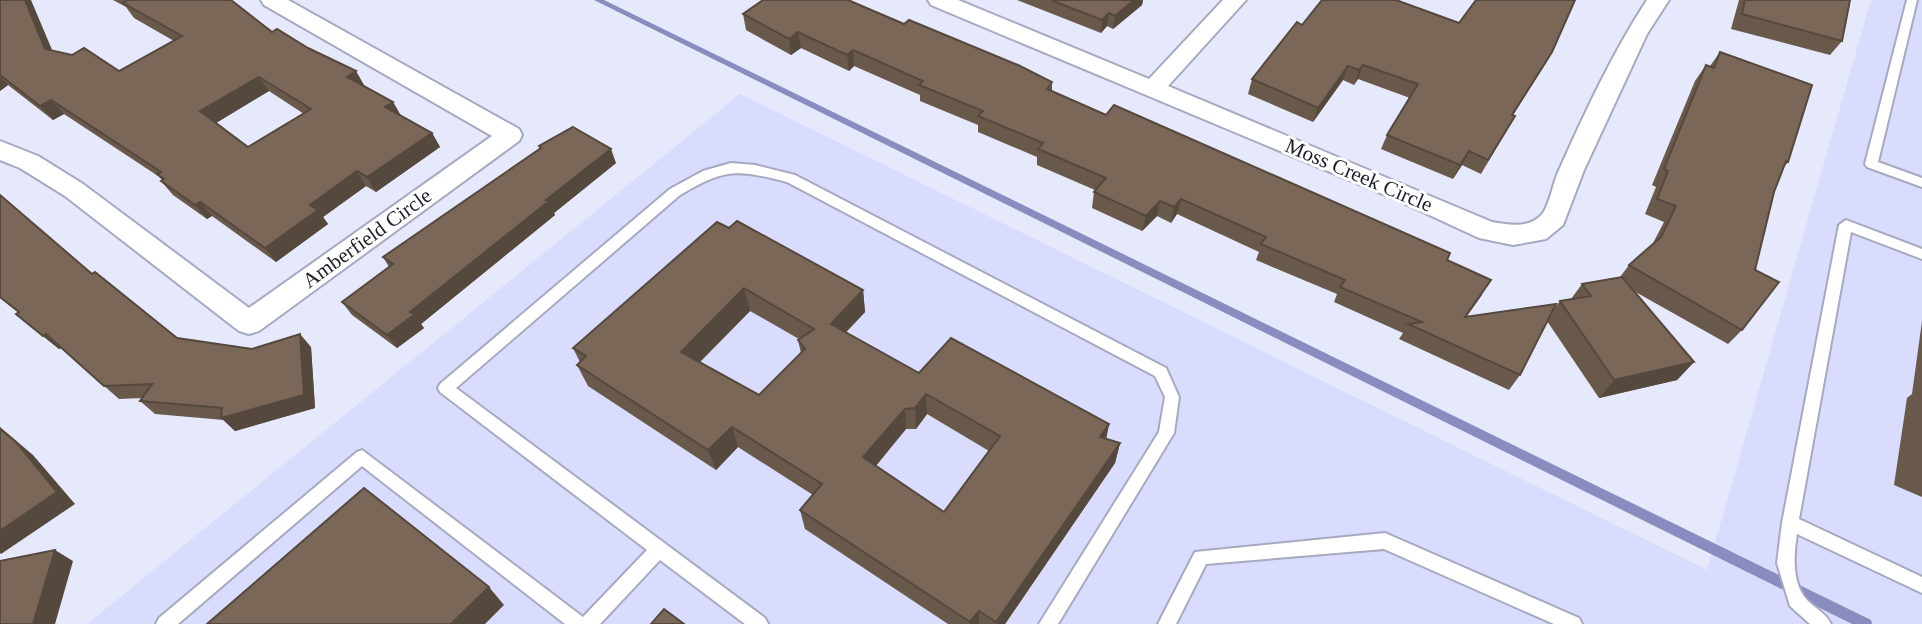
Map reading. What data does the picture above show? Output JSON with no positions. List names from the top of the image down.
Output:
{
  "streets": {
    "street": ["Moss Creek Circle", "Amberfield Circle"]
  }
}
